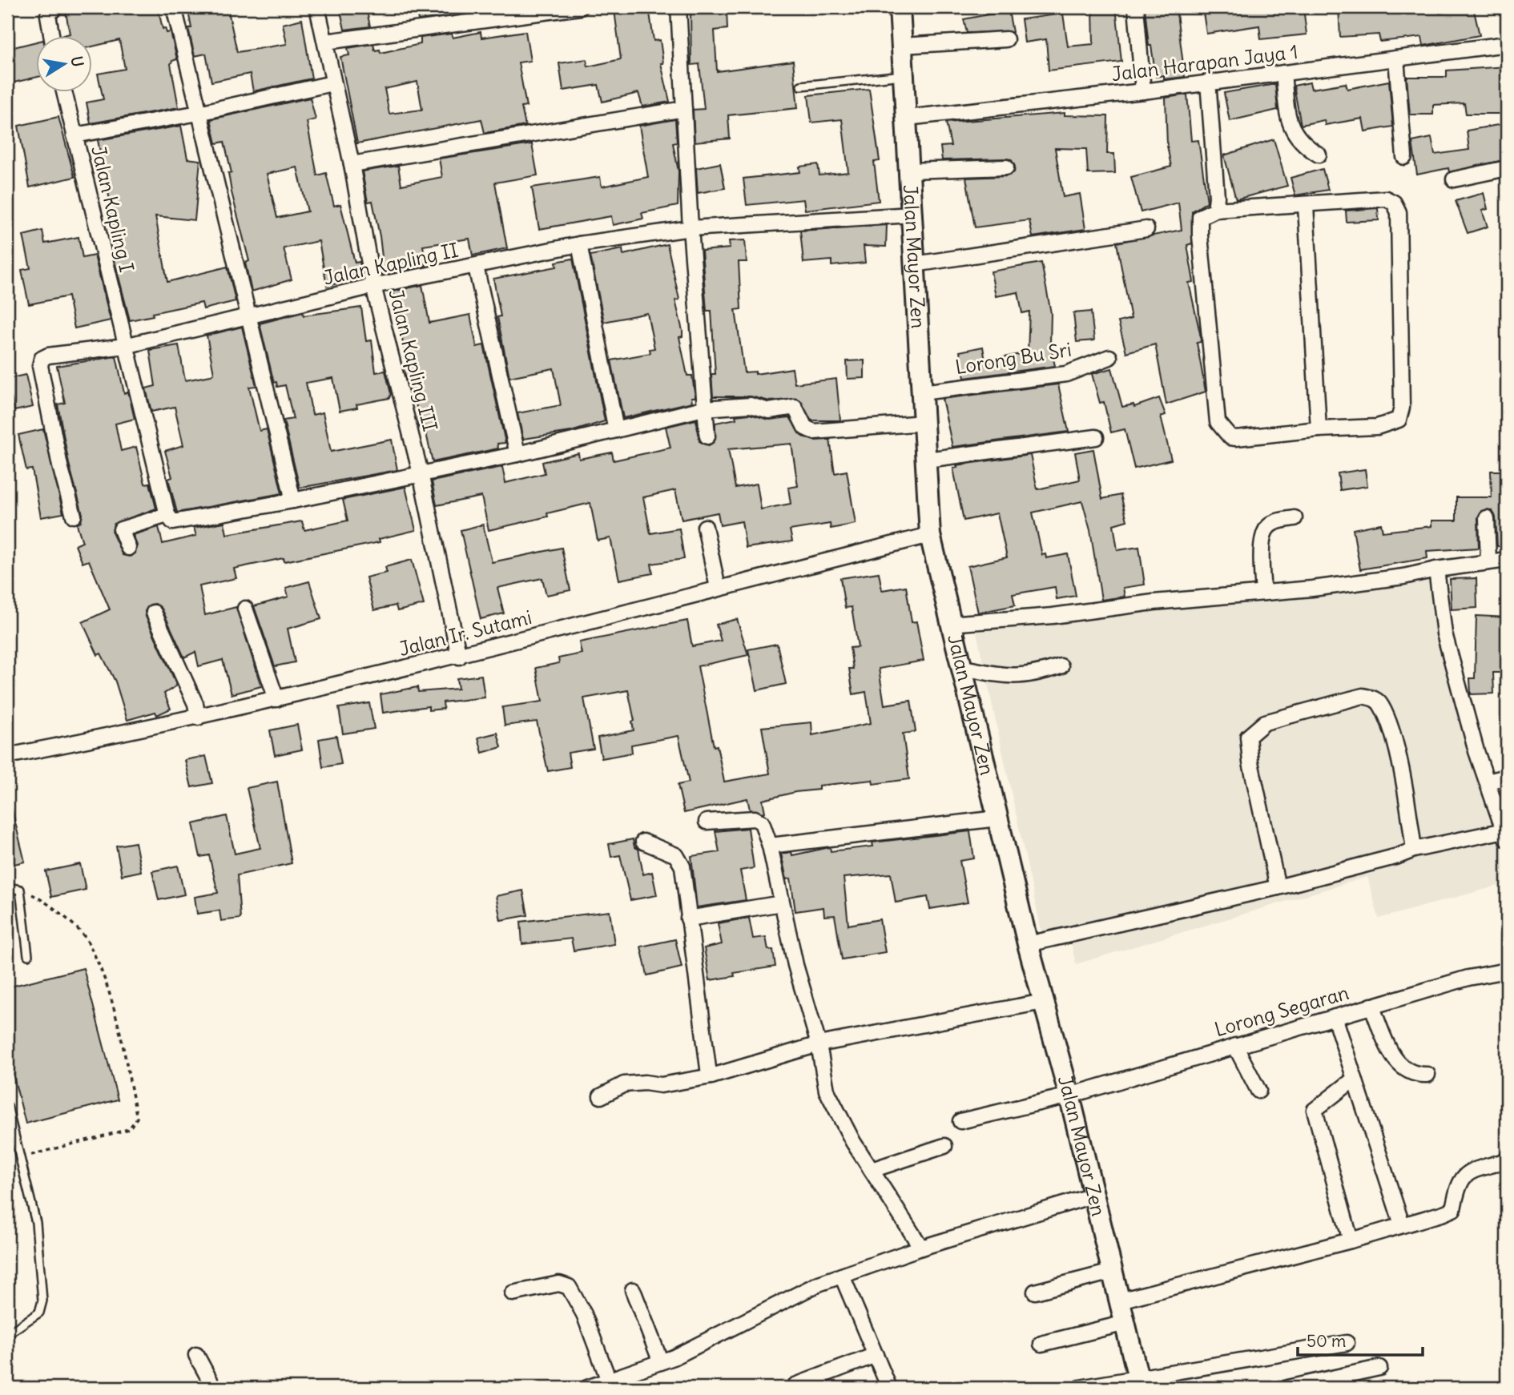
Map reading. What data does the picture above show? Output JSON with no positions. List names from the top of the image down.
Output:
{
  "streets": {
    "street": [
      "Jalan Harapan Jaya 1",
      "Jalan Kapling I",
      "Jalan Mayor Zen",
      "Jalan Kapling II",
      "Lorong Bu Sri",
      "Jalan Kapling III",
      "Jalan Ir. Sutami",
      "Lorong Segaran"
    ]
  },
  "crossings": [
    ["Jalan Harapan Jaya 1", "Jalan Mayor Zen"],
    ["Jalan Kapling I", "Jalan Kapling II"],
    ["Jalan Mayor Zen", "Jalan Kapling II"],
    ["Jalan Mayor Zen", "Lorong Bu Sri"],
    ["Jalan Mayor Zen", "Jalan Ir. Sutami"],
    ["Jalan Mayor Zen", "Lorong Segaran"],
    ["Jalan Kapling II", "Jalan Kapling III"],
    ["Jalan Kapling III", "Jalan Ir. Sutami"]
  ],
  "scale_bar": "50 m",
  "north": "right"
}
